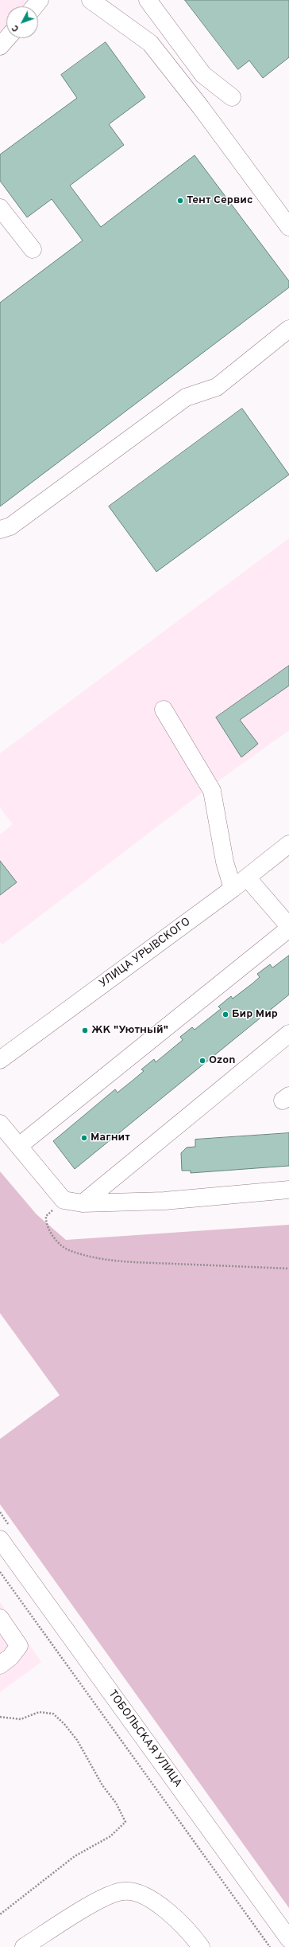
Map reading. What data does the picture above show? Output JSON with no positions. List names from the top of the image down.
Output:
{
  "streets": {
    "street": ["УЛИЦА УРЫВСКОГО", "ТОБОЛЬСКАЯ УЛИЦА"]
  },
  "places": [
    "Тент Сервис",
    "Бир Мир",
    "ЖК \"Уютный\"",
    "Ozon",
    "Магнит"
  ],
  "north": "bottom left"
}
